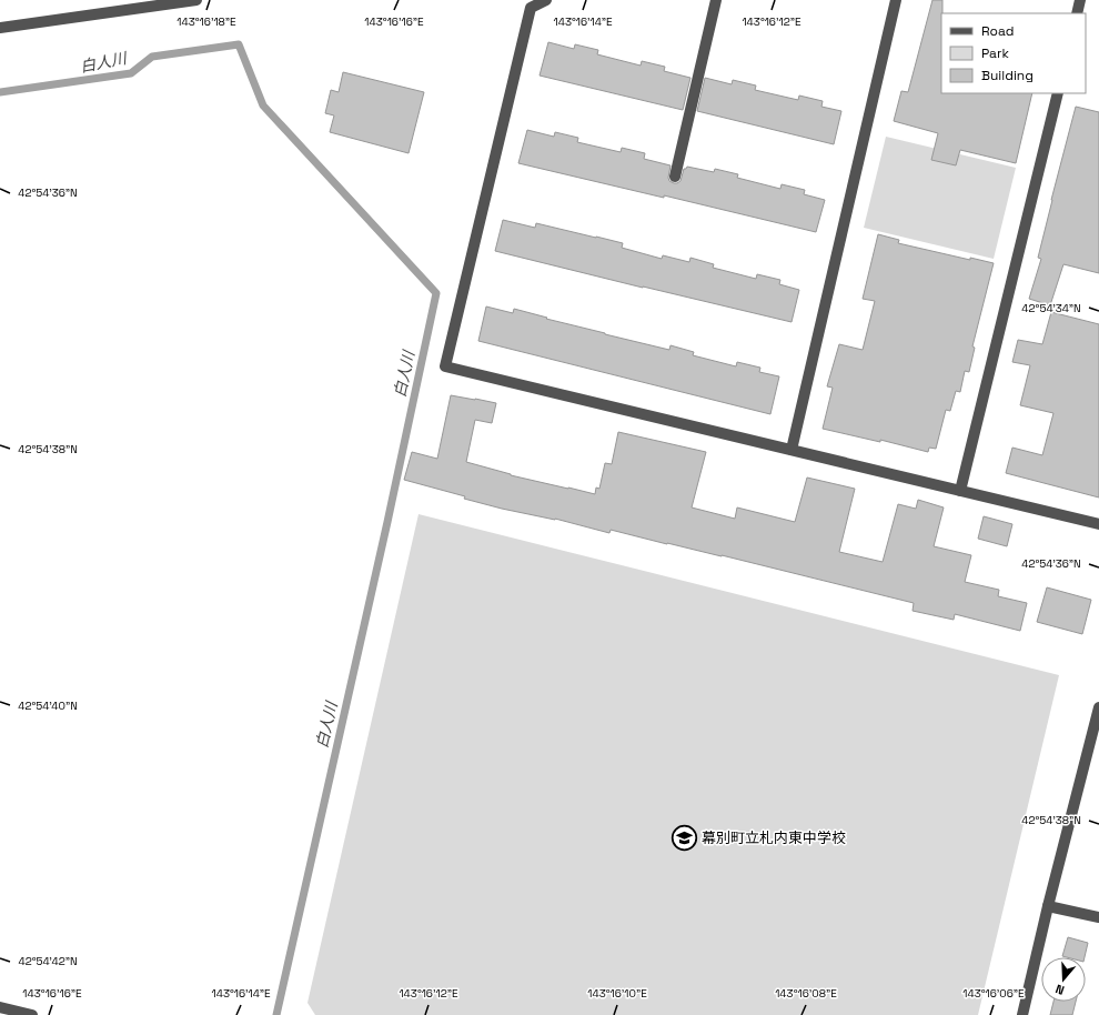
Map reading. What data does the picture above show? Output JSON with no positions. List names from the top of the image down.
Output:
{
  "water": ["白人川"],
  "places": {
    "school or university": ["幕別町立札内東中学校"]
  },
  "legend": ["Road", "Park", "Building"],
  "north": "bottom",
  "coordinates": [
    "143°16'14\"E",
    "143°16'12\"E",
    "143°16'18\"E",
    "143°16'16\"E",
    "42°54'36\"N",
    "42°54'34\"N",
    "42°54'38\"N",
    "42°54'40\"N",
    "42°54'42\"N",
    "143°16'10\"E",
    "143°16'08\"E",
    "143°16'06\"E"
  ]
}
